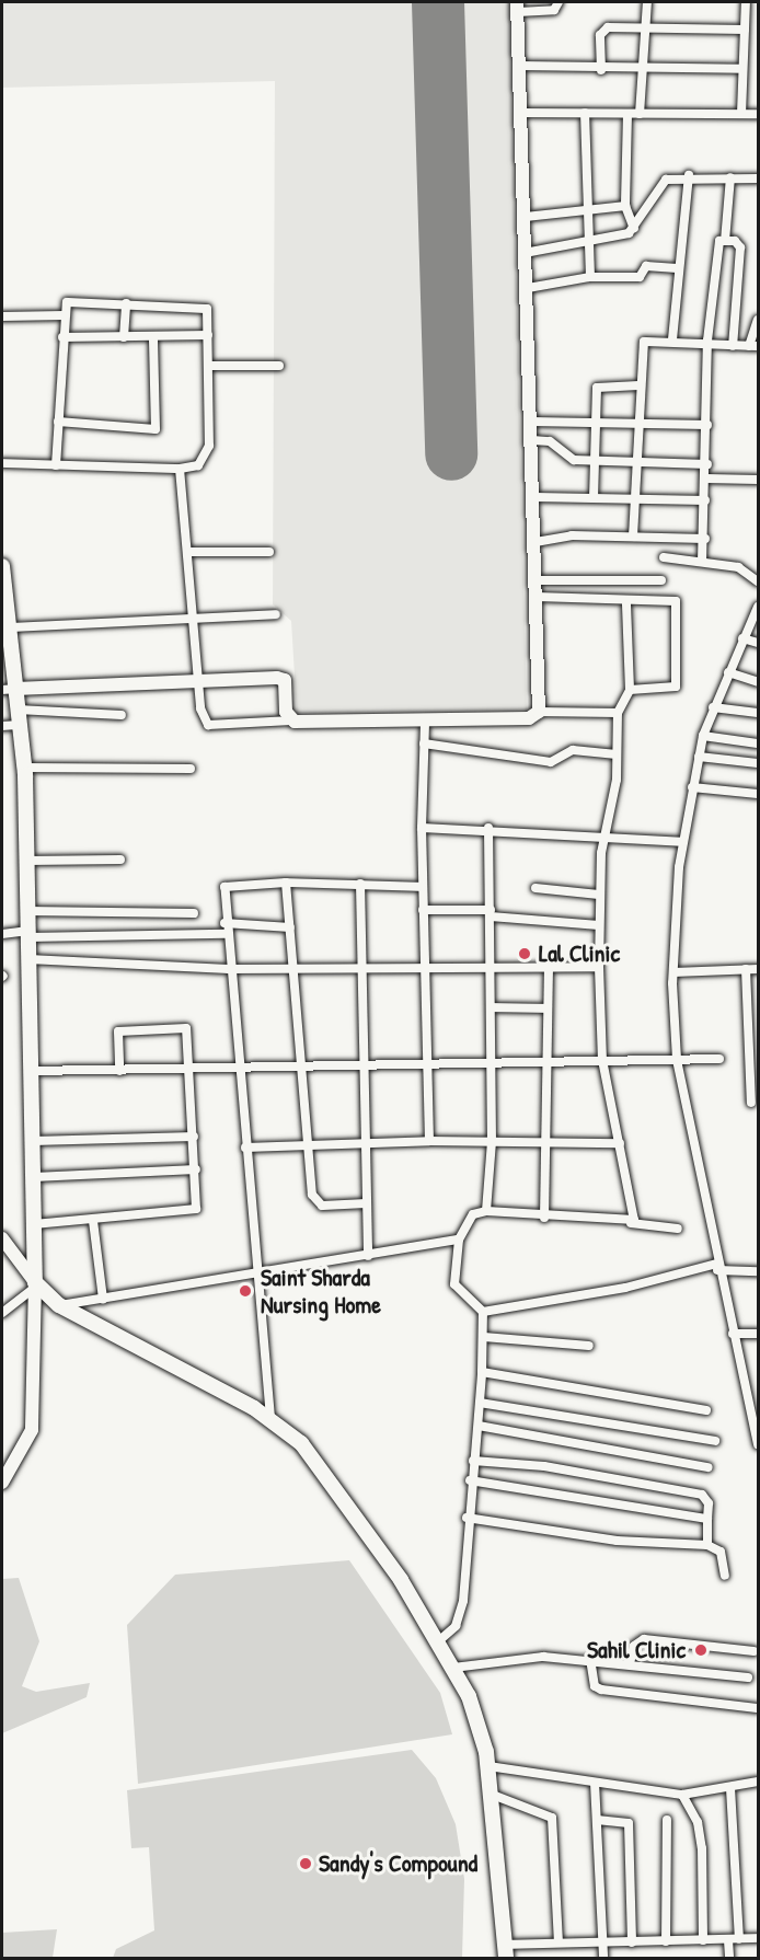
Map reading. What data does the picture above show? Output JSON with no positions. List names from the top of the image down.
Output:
{
  "places": [
    "Lal Clinic",
    "Saint Sharda Nursing Home",
    "Sahil Clinic",
    "Sandy's Compound"
  ]
}
